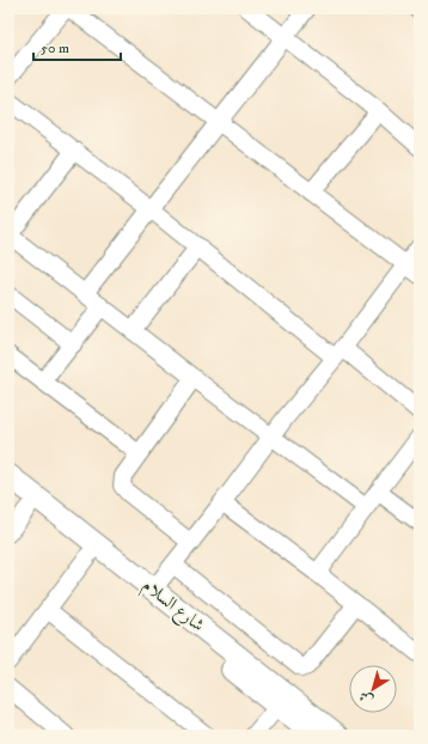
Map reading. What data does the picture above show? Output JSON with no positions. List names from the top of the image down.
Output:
{
  "streets": {
    "main road": ["شارع السلام"]
  },
  "scale_bar": "50 m",
  "north": "bottom left"
}
